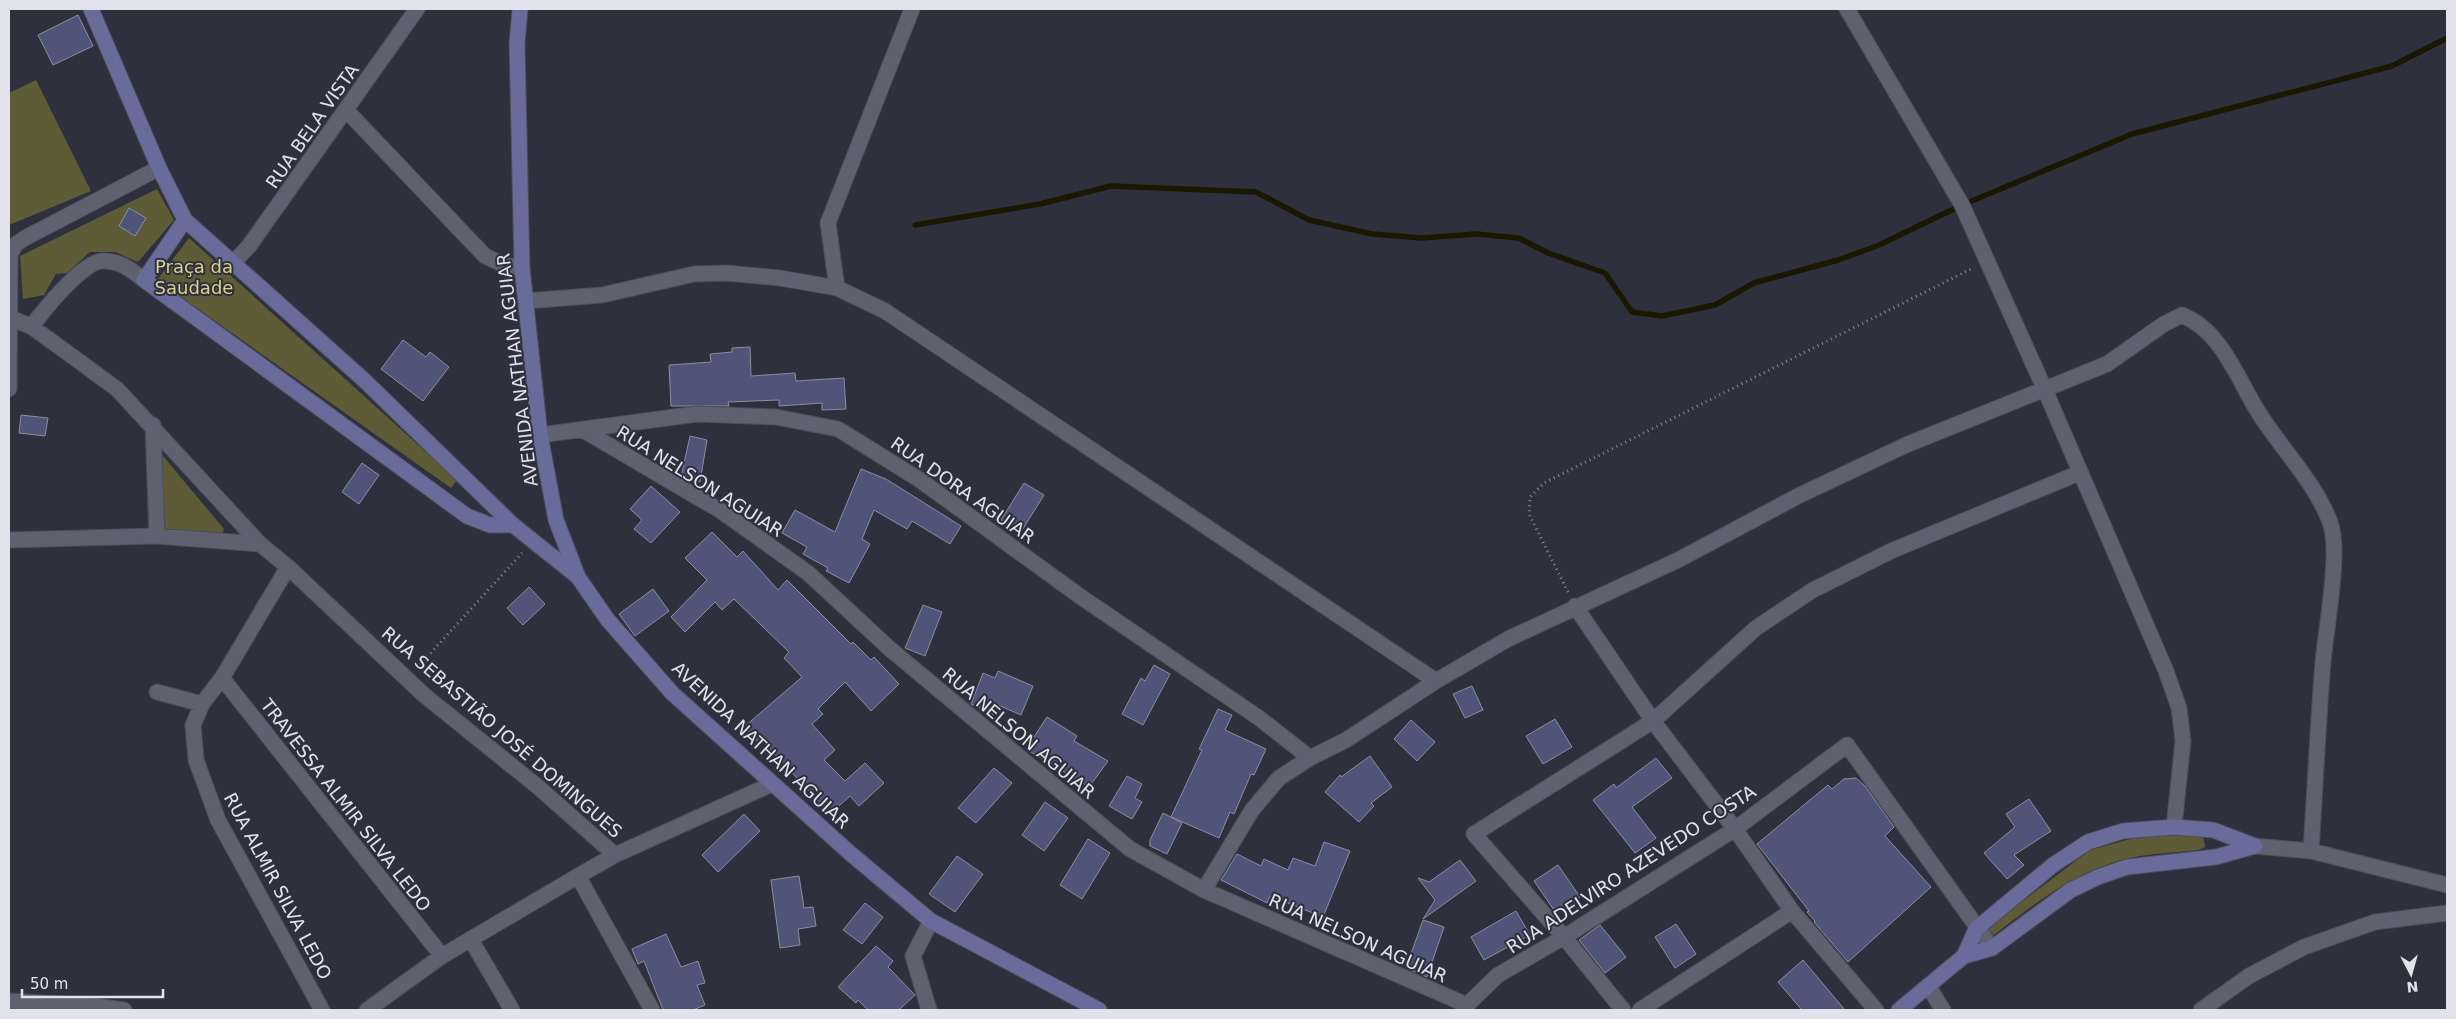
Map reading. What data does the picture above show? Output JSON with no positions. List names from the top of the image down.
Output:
{
  "streets": {
    "main road": ["AVENIDA NATHAN AGUIAR"],
    "street": [
      "RUA BELA VISTA",
      "RUA NELSON AGUIAR",
      "RUA DORA AGUIAR",
      "RUA SEBASTIÃO JOSÉ DOMINGUES",
      "TRAVESSA ALMIR SILVA LEDO",
      "RUA ADELVIRO AZEVEDO COSTA",
      "RUA ALMIR SILVA LEDO"
    ]
  },
  "crossings": [
    ["AVENIDA NATHAN AGUIAR", "RUA DORA AGUIAR"],
    ["RUA NELSON AGUIAR", "RUA DORA AGUIAR"],
    ["RUA NELSON AGUIAR", "RUA ADELVIRO AZEVEDO COSTA"],
    ["RUA SEBASTIÃO JOSÉ DOMINGUES", "RUA ALMIR SILVA LEDO"],
    ["TRAVESSA ALMIR SILVA LEDO", "RUA ALMIR SILVA LEDO"]
  ],
  "parks": ["Praça da Saudade"],
  "scale_bar": "50 m",
  "north": "bottom"
}
